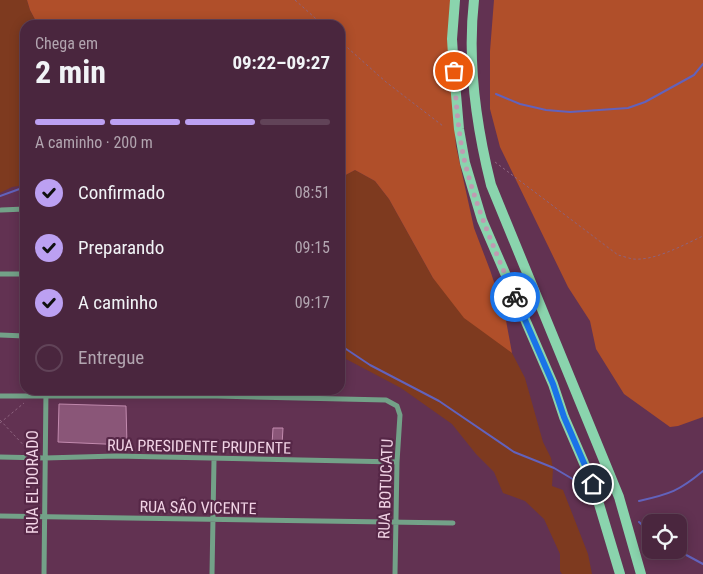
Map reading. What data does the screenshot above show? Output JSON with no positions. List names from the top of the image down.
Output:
{
  "streets": {
    "street": [
      "RUA PRESIDENTE PRUDENTE",
      "RUA EL'DORADO",
      "RUA BOTUCATU",
      "RUA SÃO VICENTE"
    ]
  },
  "crossings": [
    ["RUA PRESIDENTE PRUDENTE", "RUA EL'DORADO"],
    ["RUA PRESIDENTE PRUDENTE", "RUA BOTUCATU"],
    ["RUA EL'DORADO", "RUA SÃO VICENTE"],
    ["RUA BOTUCATU", "RUA SÃO VICENTE"]
  ],
  "page": {
    "heading": ["2 min", "Chega em", "09:22–09:27"],
    "bar": "A caminho · 200 m",
    "list": [
      ["Confirmado", "08:51"],
      ["Preparando", "09:15"],
      ["A caminho", "09:17"],
      "Entregue"
    ]
  }
}
